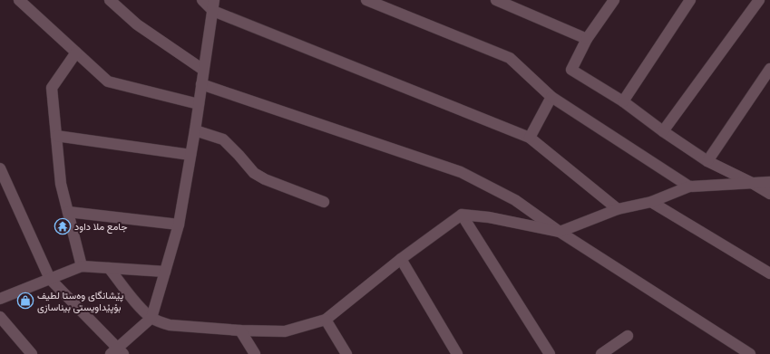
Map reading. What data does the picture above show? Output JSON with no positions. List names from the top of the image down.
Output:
{
  "places": {
    "temple": ["جامع ملا داود"],
    "shop": ["پێشانگای وەستا لطیف بۆپێداویستی بیناسازی"]
  }
}
